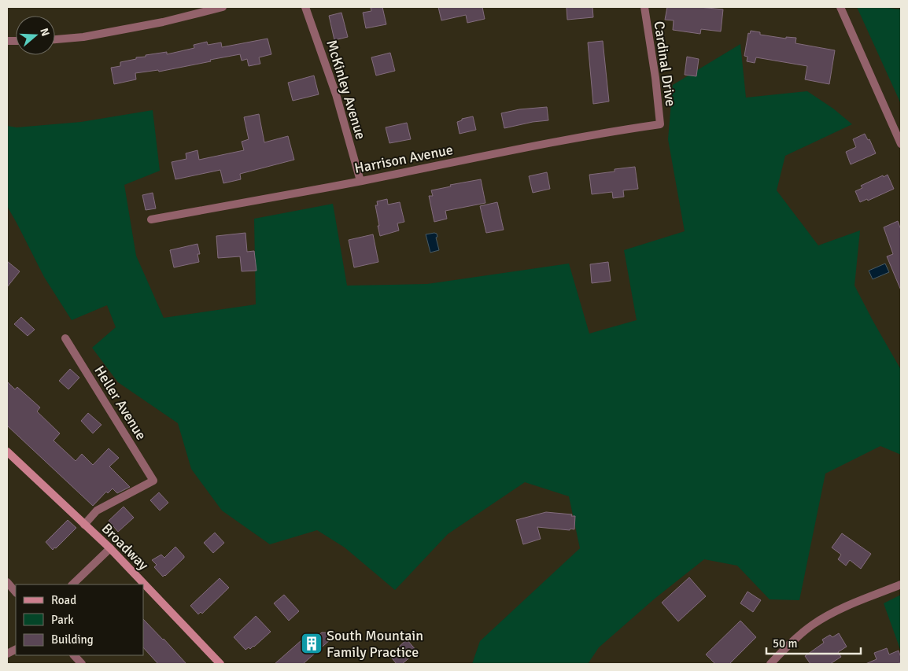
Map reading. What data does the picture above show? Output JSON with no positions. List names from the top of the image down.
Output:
{
  "streets": {
    "main road": ["Broadway"],
    "street": [
      "Cardinal Drive",
      "McKinley Avenue",
      "Harrison Avenue",
      "Heller Avenue"
    ]
  },
  "crossings": [
    ["Cardinal Drive", "Harrison Avenue"],
    ["McKinley Avenue", "Harrison Avenue"],
    ["Heller Avenue", "Broadway"]
  ],
  "places": {
    "building": ["South Mountain Family Practice"]
  },
  "legend": ["Road", "Park", "Building"],
  "scale_bar": "50 m",
  "north": "right"
}
